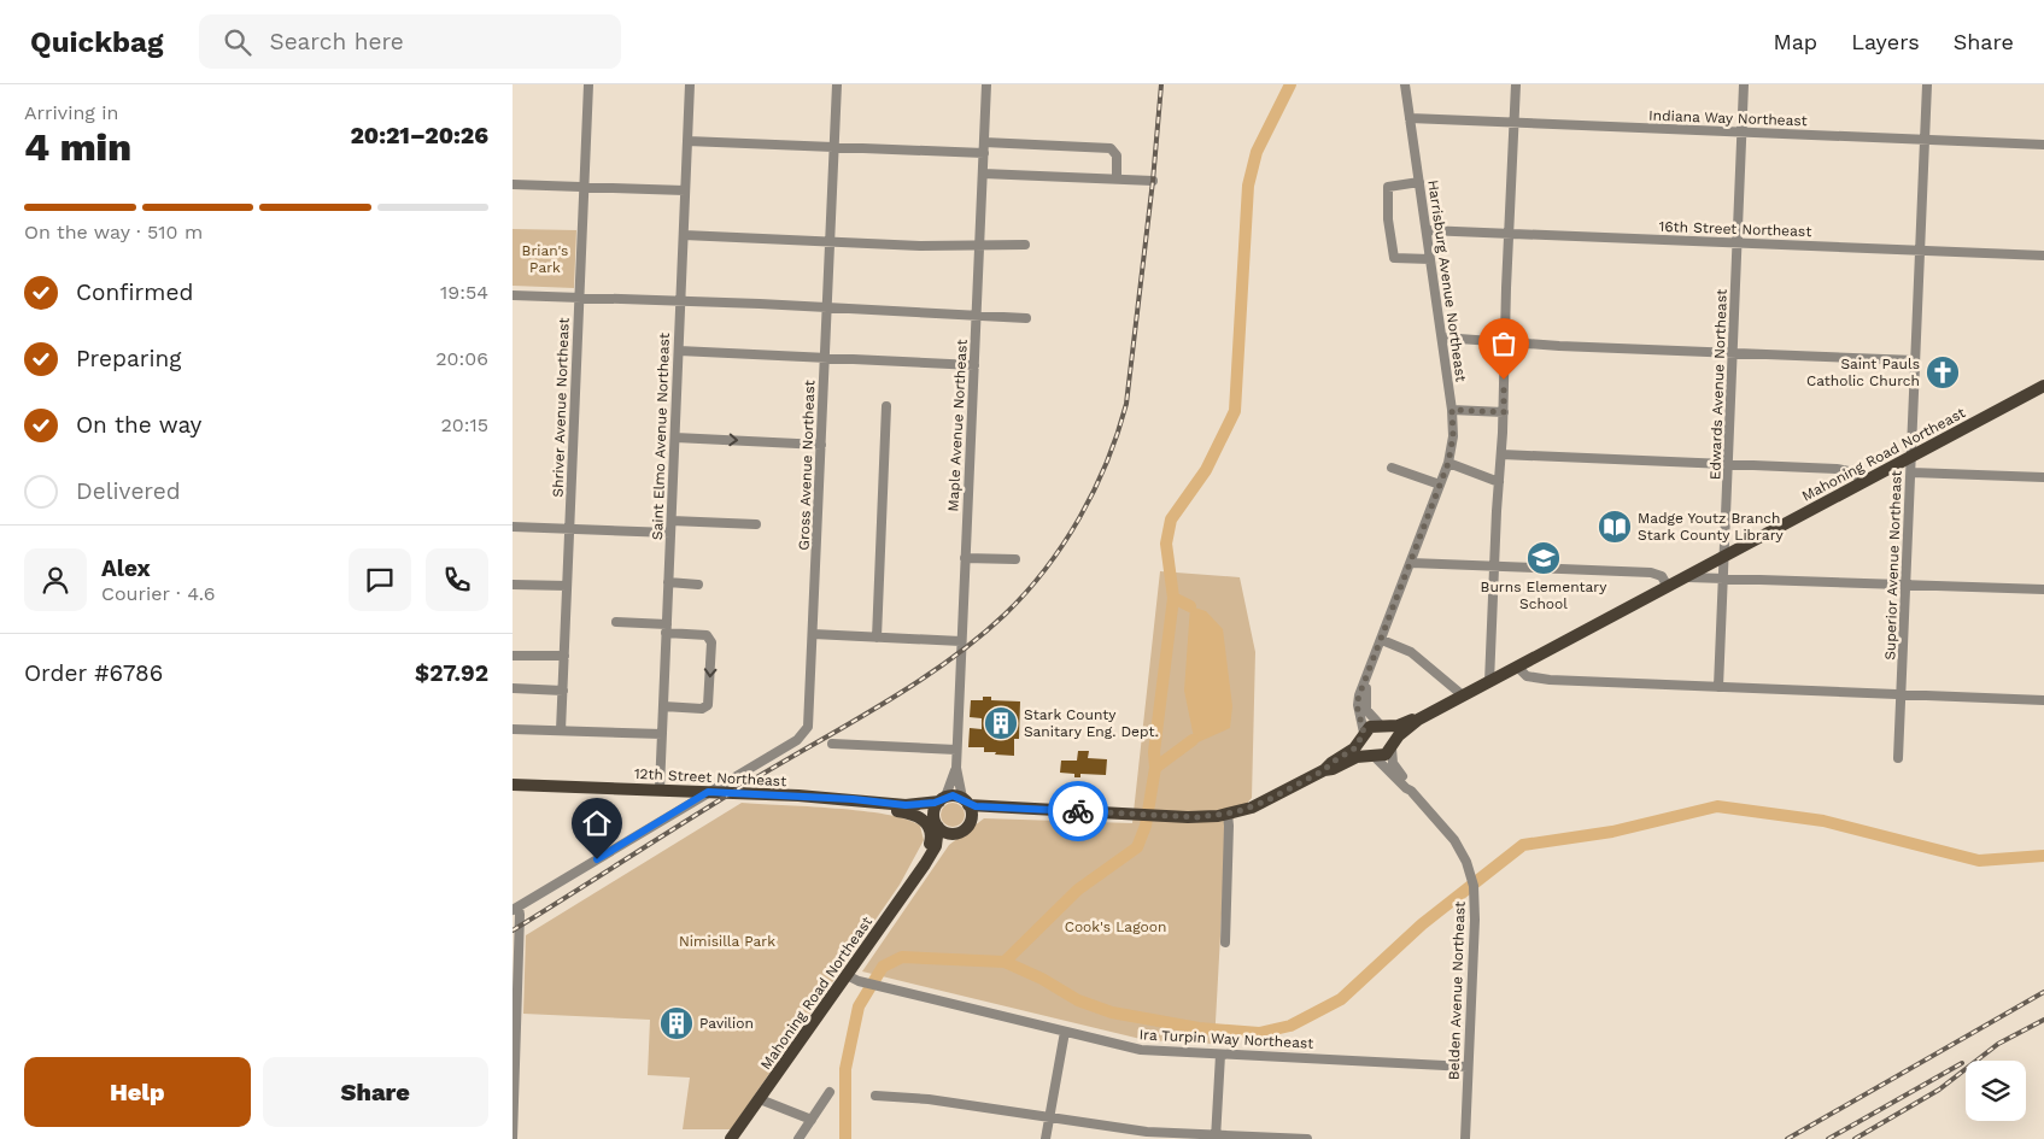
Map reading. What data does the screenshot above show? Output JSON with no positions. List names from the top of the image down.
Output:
{
  "streets": {
    "main road": ["Mahoning Road Northeast", "12th Street Northeast"],
    "street": [
      "Indiana Way Northeast",
      "16th Street Northeast",
      "Harrisburg Avenue Northeast",
      "Edwards Avenue Northeast",
      "Shriver Avenue Northeast",
      "Maple Avenue Northeast",
      "Saint Elmo Avenue Northeast",
      "Gross Avenue Northeast",
      "Superior Avenue Northeast",
      "Belden Avenue Northeast",
      "Ira Turpin Way Northeast"
    ]
  },
  "crossings": [
    ["Indiana Way Northeast", "Harrisburg Avenue Northeast"],
    ["Indiana Way Northeast", "Edwards Avenue Northeast"],
    ["Indiana Way Northeast", "Superior Avenue Northeast"],
    ["16th Street Northeast", "Harrisburg Avenue Northeast"],
    ["16th Street Northeast", "Edwards Avenue Northeast"],
    ["16th Street Northeast", "Superior Avenue Northeast"],
    ["Harrisburg Avenue Northeast", "Mahoning Road Northeast"],
    ["Harrisburg Avenue Northeast", "Belden Avenue Northeast"],
    ["Edwards Avenue Northeast", "Mahoning Road Northeast"],
    ["Maple Avenue Northeast", "Mahoning Road Northeast"],
    ["Maple Avenue Northeast", "12th Street Northeast"],
    ["Saint Elmo Avenue Northeast", "12th Street Northeast"],
    ["Mahoning Road Northeast", "Superior Avenue Northeast"],
    ["Mahoning Road Northeast", "12th Street Northeast"],
    ["Mahoning Road Northeast", "Belden Avenue Northeast"],
    ["Mahoning Road Northeast", "Ira Turpin Way Northeast"],
    ["Gross Avenue Northeast", "12th Street Northeast"],
    ["Belden Avenue Northeast", "Ira Turpin Way Northeast"]
  ],
  "parks": ["Brian's Park", "Cook's Lagoon", "Nimisilla Park"],
  "places": {
    "church": ["Saint Pauls Catholic Church"],
    "library": ["Madge Youtz Branch Stark County Library"],
    "school or university": ["Burns Elementary School"],
    "building": ["Stark County Sanitary Eng. Dept.", "Pavilion"]
  },
  "page": {
    "header": "Quickbag",
    "search": "Search here",
    "nav": ["Map", "Layers", "Share"],
    "heading": ["4 min", "Arriving in", "20:21–20:26"],
    "panel": [
      "Alex",
      "Courier · 4.6",
      "Order #6786",
      "$27.92"
    ],
    "bar": "On the way · 510 m",
    "list": [
      ["Confirmed", "19:54"],
      ["Preparing", "20:06"],
      ["On the way", "20:15"],
      "Delivered"
    ],
    "buttons": ["Help", "Share"]
  }
}
